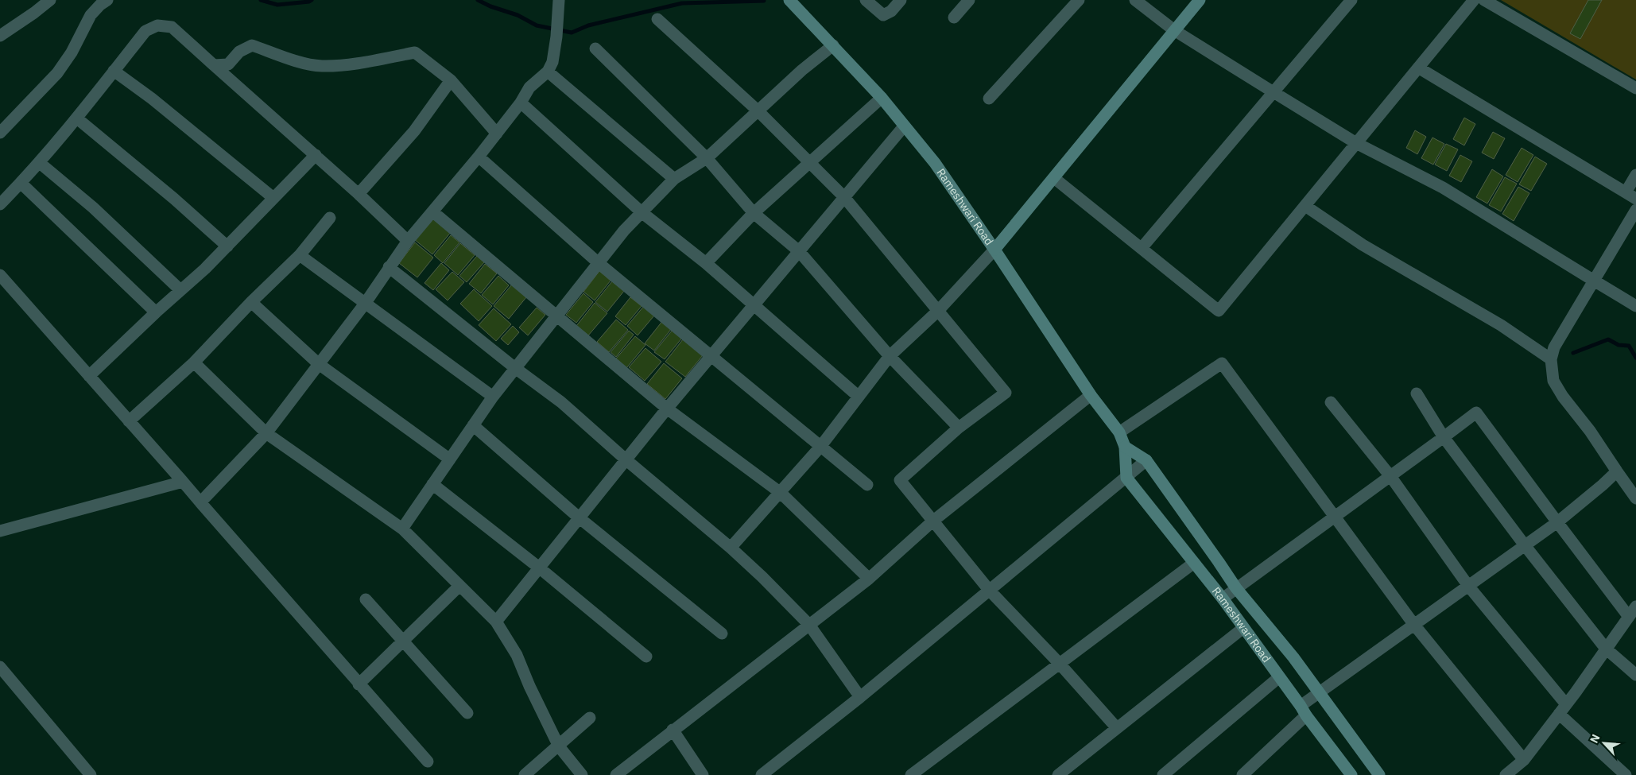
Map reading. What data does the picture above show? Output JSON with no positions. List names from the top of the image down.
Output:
{
  "streets": {
    "main road": ["Rameshwari Road"]
  },
  "north": "top left"
}
